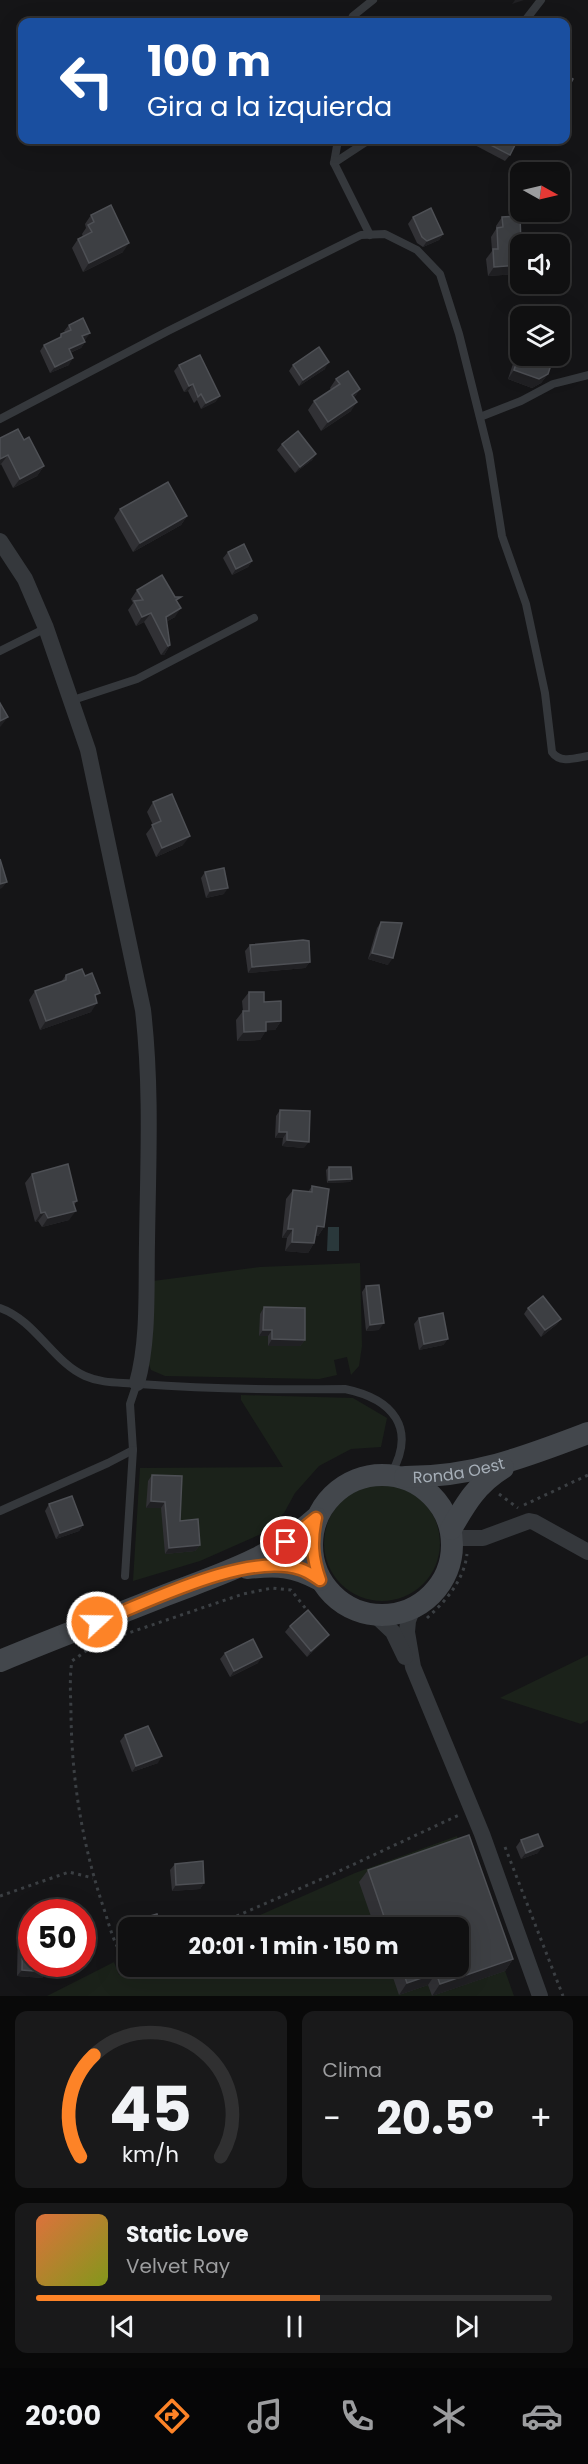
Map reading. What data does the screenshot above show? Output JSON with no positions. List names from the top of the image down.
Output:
{
  "streets": {
    "main road": ["Ronda Oest"]
  },
  "north": "right",
  "page": {
    "turn": ["100 m", "Gira a la izquierda"],
    "limit": "50",
    "trip": "20:01 · 1 min · 150 m",
    "tile": "Clima",
    "heat": ["−", "20.5°", "+"],
    "song": ["Static Love", "Velvet Ray"],
    "tabs": "20:00",
    "gauge": ["45", "km/h"]
  }
}
